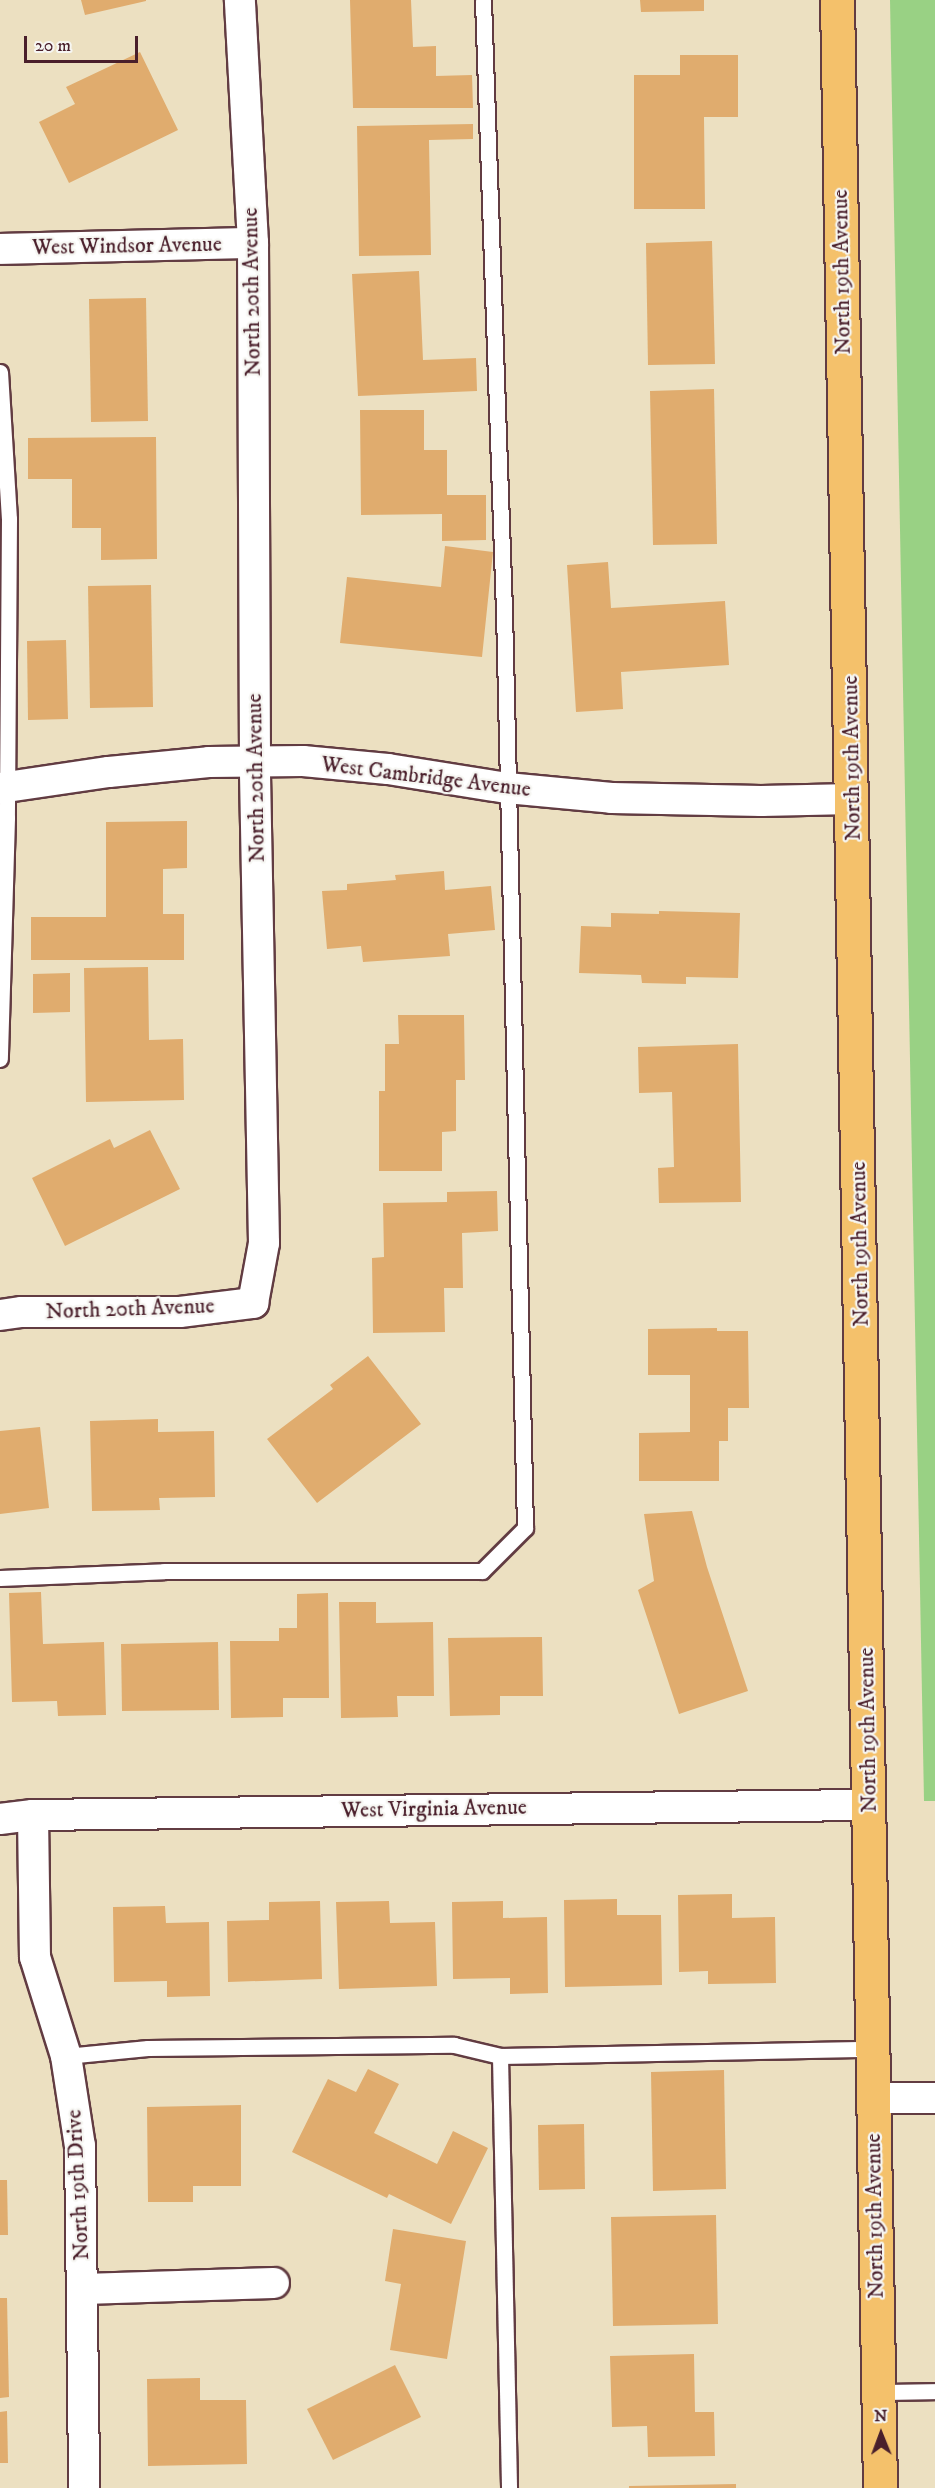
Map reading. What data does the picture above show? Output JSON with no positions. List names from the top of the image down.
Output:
{
  "streets": {
    "main road": ["North 19th Avenue"],
    "street": [
      "West Windsor Avenue",
      "North 20th Avenue",
      "West Cambridge Avenue",
      "West Virginia Avenue",
      "North 19th Drive"
    ]
  },
  "crossings": [
    ["West Windsor Avenue", "North 20th Avenue"],
    ["North 19th Avenue", "West Cambridge Avenue"],
    ["North 19th Avenue", "West Virginia Avenue"],
    ["North 20th Avenue", "West Cambridge Avenue"],
    ["West Virginia Avenue", "North 19th Drive"]
  ],
  "scale_bar": "20 m",
  "north": "top"
}
